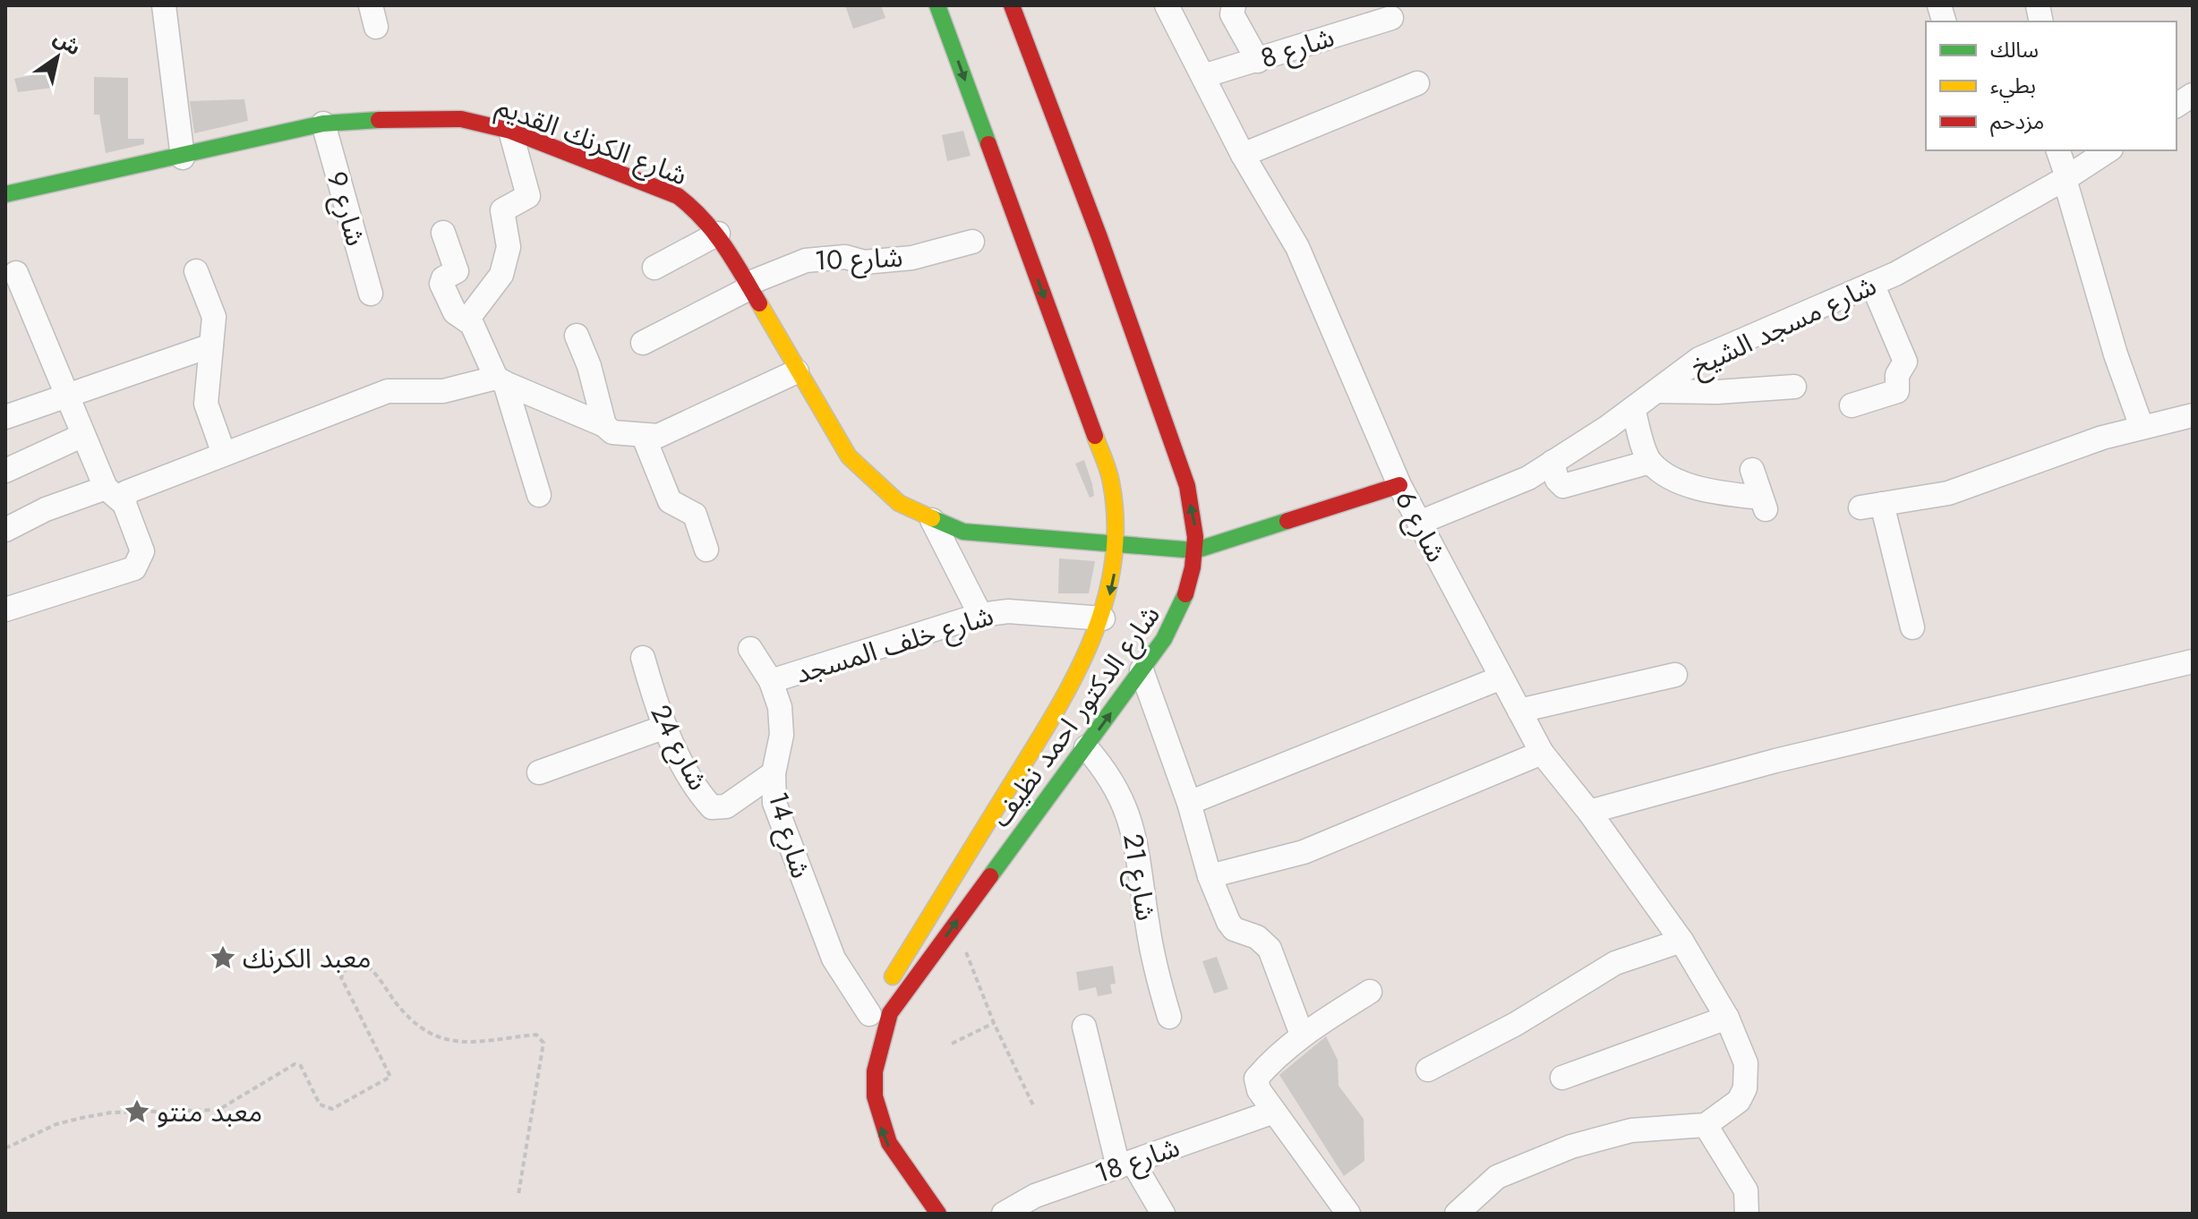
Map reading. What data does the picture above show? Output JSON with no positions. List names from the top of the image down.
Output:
{
  "streets": {
    "main road": ["شارع الكرنك القديم", "شارع الدكتور احمد نظيف"],
    "street": [
      "شارع 8",
      "شارع 9",
      "شارع 10",
      "شارع مسجد الشيخ",
      "شارع 6",
      "شارع خلف المسجد",
      "شارع 24",
      "شارع 14",
      "شارع 21",
      "شارع 18"
    ]
  },
  "crossings": [
    ["شارع 8", "شارع 6"],
    ["شارع الكرنك القديم", "شارع 9"],
    ["شارع الكرنك القديم", "شارع 10"],
    ["شارع الكرنك القديم", "شارع الدكتور احمد نظيف"],
    ["شارع مسجد الشيخ", "شارع 6"],
    ["شارع خلف المسجد", "شارع الدكتور احمد نظيف"],
    ["شارع خلف المسجد", "شارع 14"],
    ["شارع الدكتور احمد نظيف", "شارع 14"],
    ["شارع الدكتور احمد نظيف", "شارع 21"],
    ["شارع 24", "شارع 14"]
  ],
  "places": {
    "place": ["معبد الكرنك", "معبد منتو"]
  },
  "legend": ["سالك", "بطيء", "مزدحم"],
  "north": "top right"
}
